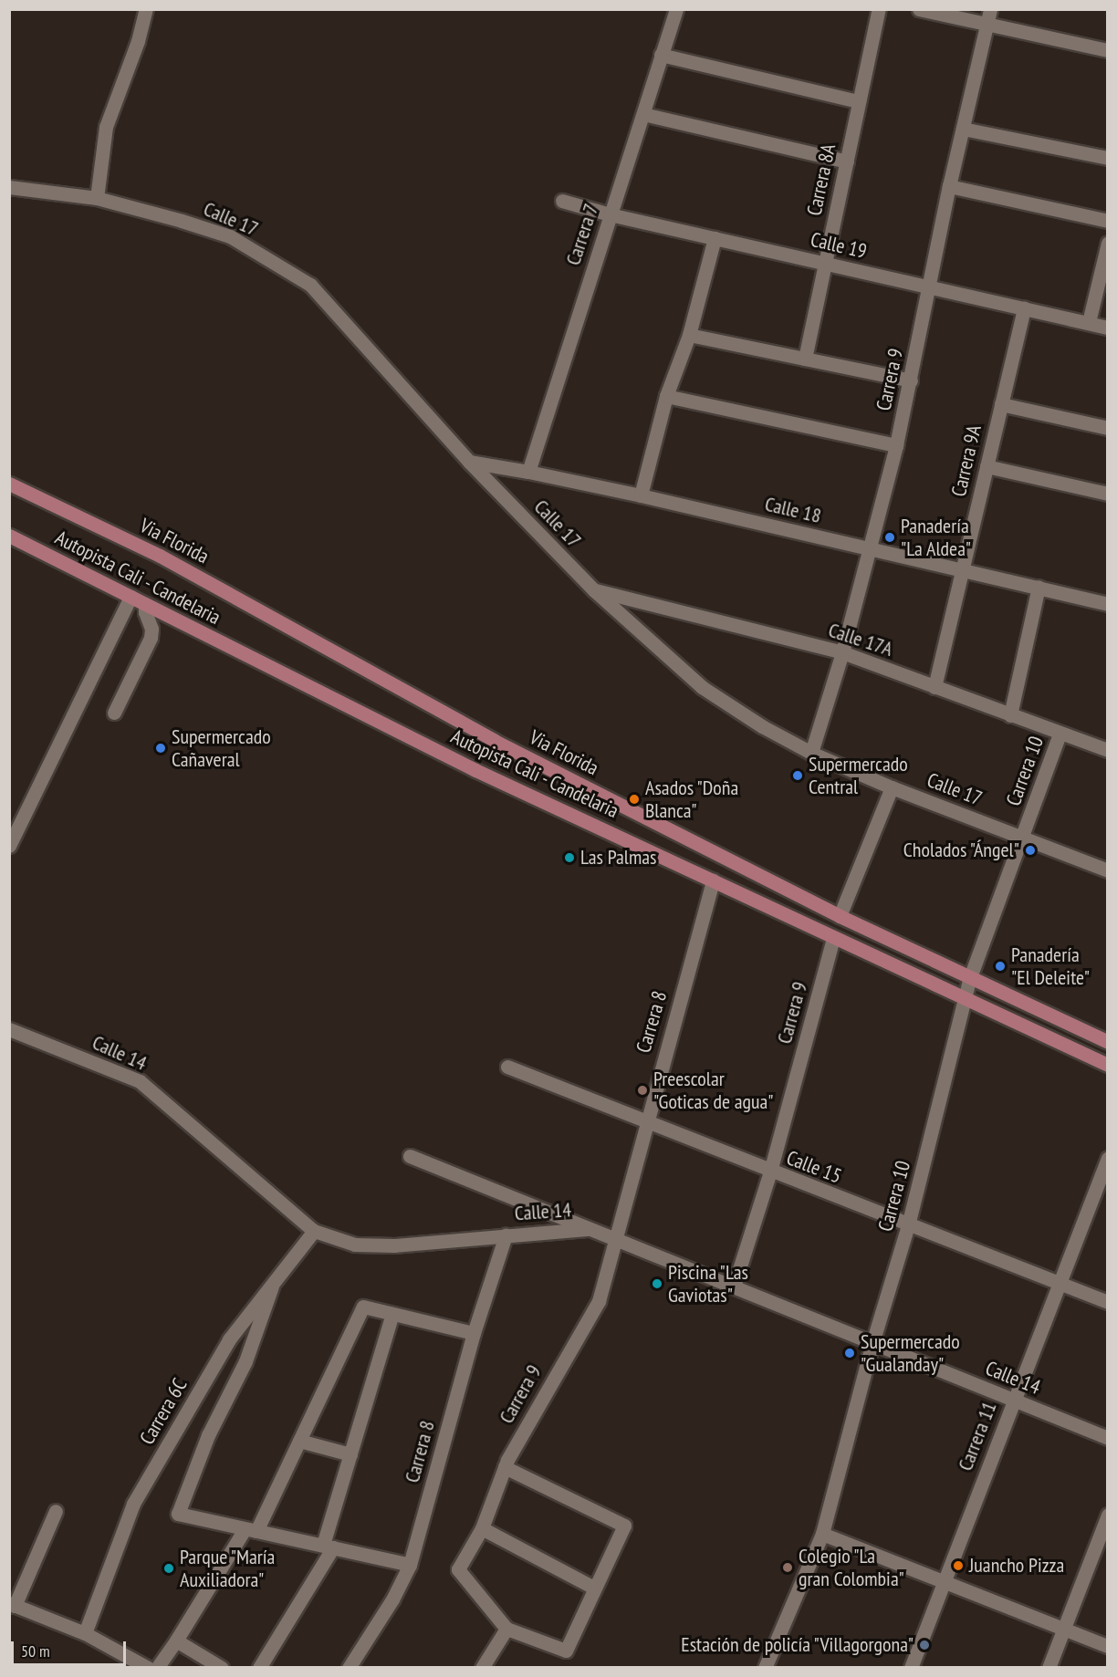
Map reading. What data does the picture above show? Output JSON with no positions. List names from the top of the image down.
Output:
{
  "streets": {
    "main road": ["Via Florida", "Autopista Cali - Candelaria"],
    "street": [
      "Carrera 8A",
      "Calle 17",
      "Carrera 7",
      "Calle 19",
      "Carrera 9",
      "Carrera 9A",
      "Calle 18",
      "Calle 17A",
      "Carrera 10",
      "Carrera 8",
      "Calle 14",
      "Calle 15",
      "Carrera 6C",
      "Carrera 11"
    ]
  },
  "crossings": [
    ["Carrera 8A", "Calle 19"],
    ["Calle 17", "Carrera 9"],
    ["Calle 17", "Calle 18"],
    ["Calle 17", "Calle 17A"],
    ["Calle 17", "Carrera 10"],
    ["Carrera 7", "Calle 19"],
    ["Carrera 7", "Calle 18"],
    ["Calle 19", "Carrera 9"],
    ["Calle 19", "Carrera 9A"],
    ["Carrera 9", "Calle 18"],
    ["Carrera 9", "Autopista Cali - Candelaria"],
    ["Carrera 9", "Calle 17A"],
    ["Carrera 9", "Carrera 8"],
    ["Carrera 9", "Calle 14"],
    ["Carrera 9", "Calle 15"],
    ["Carrera 9A", "Calle 18"],
    ["Carrera 9A", "Calle 17A"],
    ["Via Florida", "Carrera 10"],
    ["Autopista Cali - Candelaria", "Carrera 10"],
    ["Autopista Cali - Candelaria", "Carrera 8"],
    ["Calle 17A", "Carrera 10"],
    ["Carrera 10", "Calle 14"],
    ["Carrera 10", "Calle 15"],
    ["Carrera 8", "Calle 14"],
    ["Carrera 8", "Calle 15"],
    ["Calle 14", "Carrera 6C"],
    ["Calle 14", "Carrera 11"],
    ["Calle 15", "Carrera 11"]
  ],
  "places": [
    "Panadería \"La Aldea\"",
    "Supermercado Cañaveral",
    "Supermercado Central",
    "Asados \"Doña Blanca\"",
    "Cholados \"Ángel\"",
    "Las Palmas",
    "Panadería \"El Deleite\"",
    "Preescolar \"Goticas de agua\"",
    "Piscina \"Las Gaviotas\"",
    "Supermercado \"Gualanday\"",
    "Juancho Pizza",
    "Colegio \"La gran Colombia\"",
    "Parque \"María Auxiliadora\"",
    "Estación de policía \"Villagorgona\""
  ],
  "scale_bar": "50 m"
}
